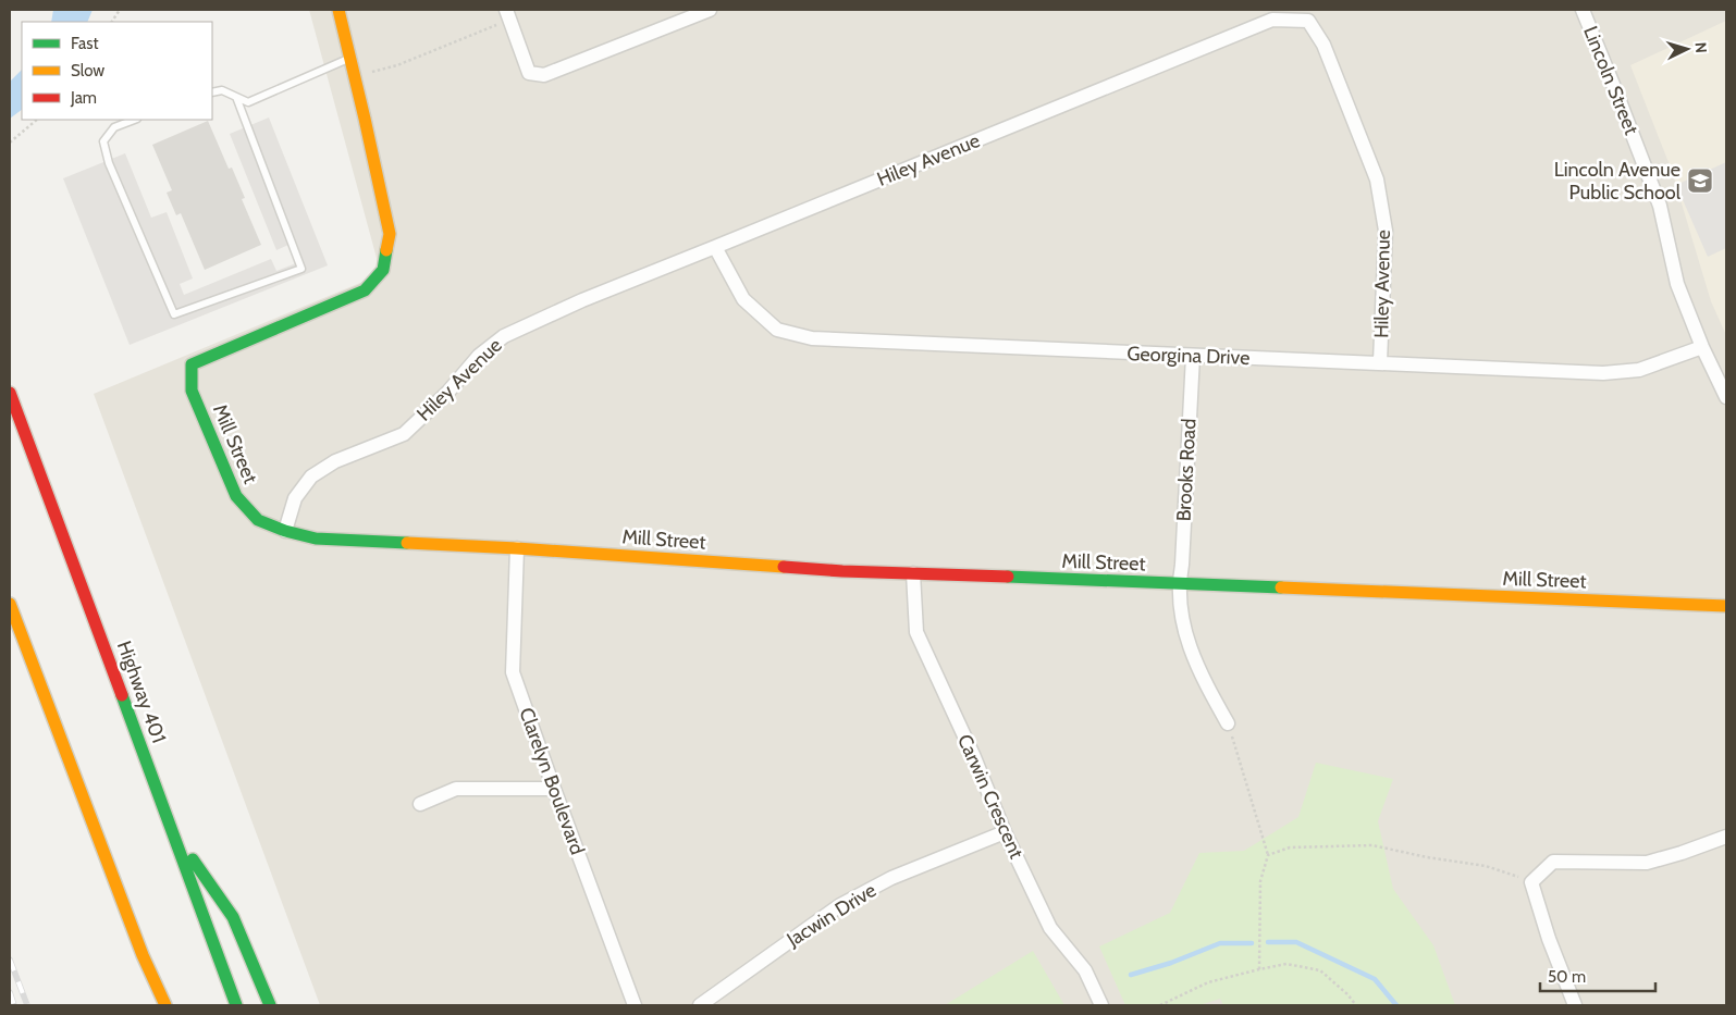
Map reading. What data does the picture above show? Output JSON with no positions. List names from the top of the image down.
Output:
{
  "streets": {
    "main road": ["Mill Street", "Highway 401"],
    "street": [
      "Lincoln Street",
      "Hiley Avenue",
      "Georgina Drive",
      "Brooks Road",
      "Clarelyn Boulevard",
      "Carwin Crescent",
      "Jacwin Drive"
    ]
  },
  "crossings": [
    ["Lincoln Street", "Georgina Drive"],
    ["Hiley Avenue", "Georgina Drive"],
    ["Hiley Avenue", "Mill Street"],
    ["Georgina Drive", "Brooks Road"],
    ["Mill Street", "Brooks Road"],
    ["Mill Street", "Clarelyn Boulevard"],
    ["Mill Street", "Carwin Crescent"],
    ["Carwin Crescent", "Jacwin Drive"]
  ],
  "places": {
    "school or university": ["Lincoln Avenue Public School"]
  },
  "legend": ["Fast", "Slow", "Jam"],
  "scale_bar": "50 m",
  "north": "right"
}
